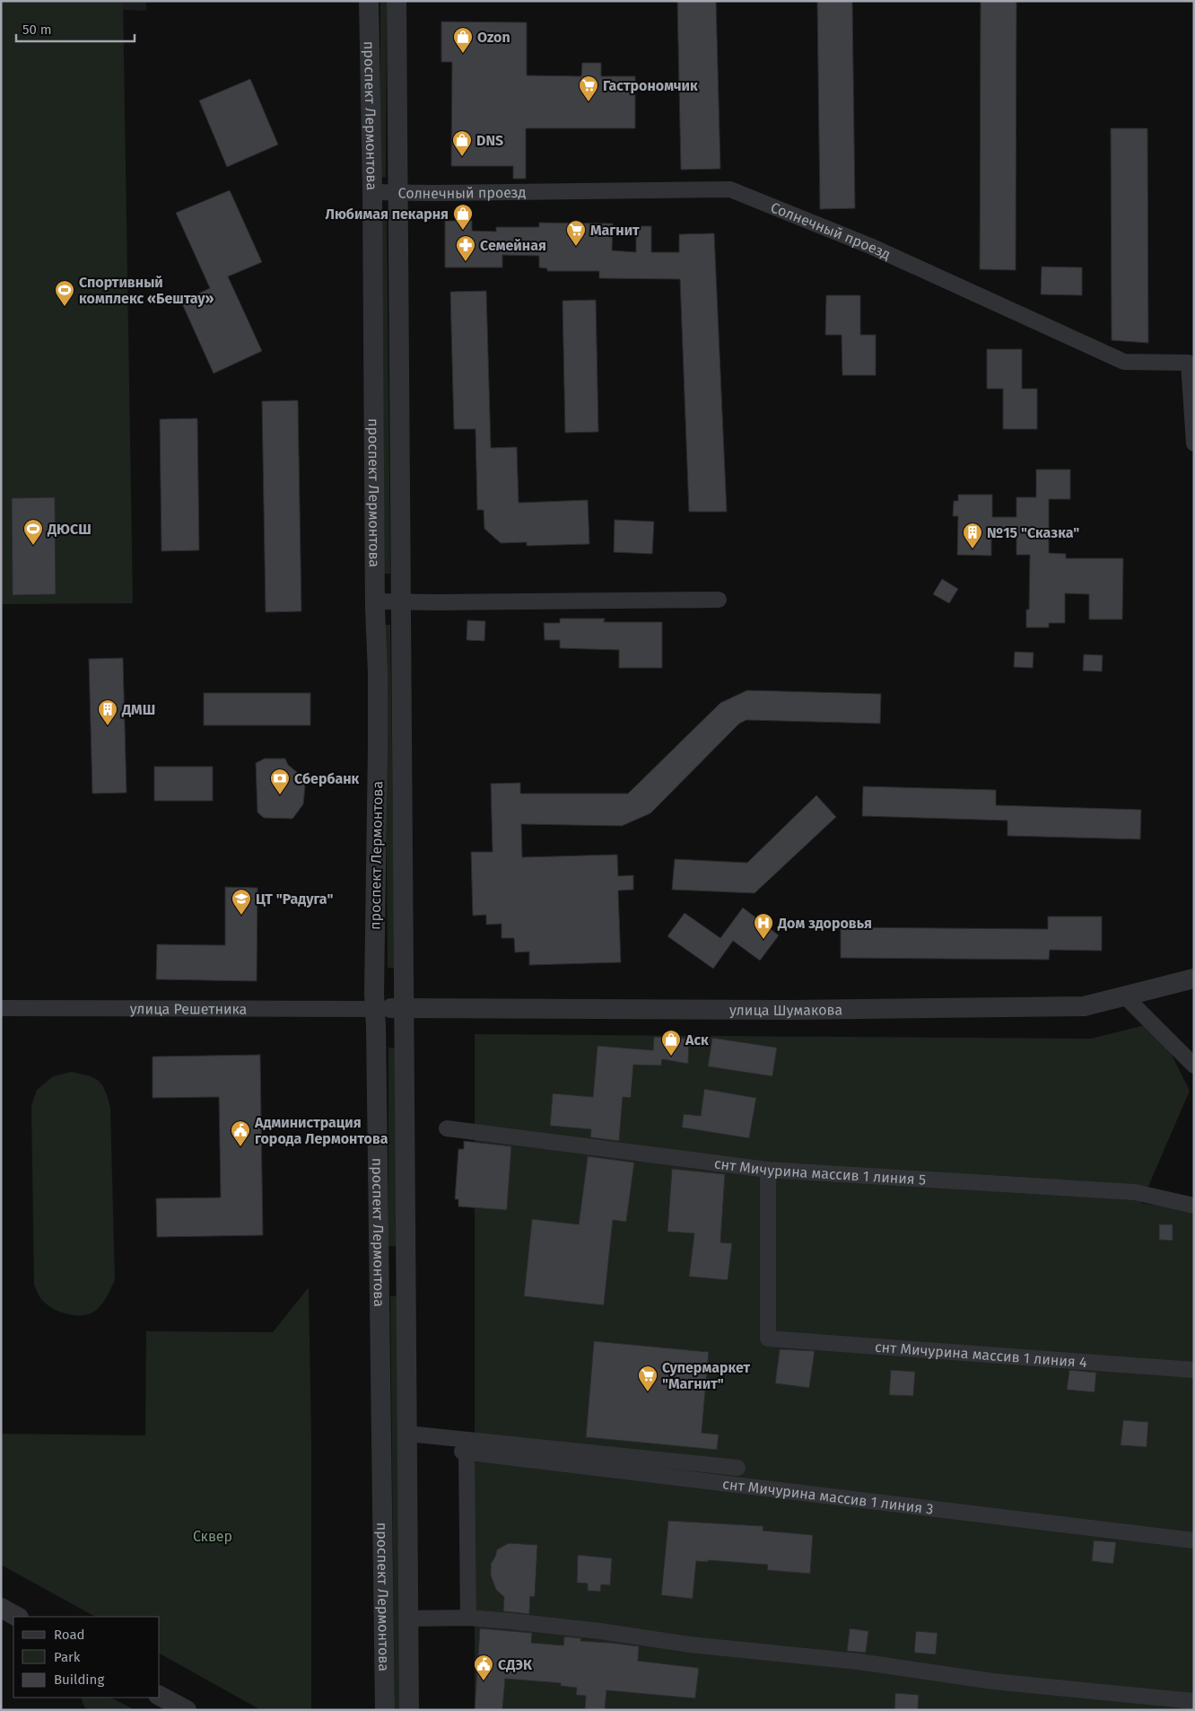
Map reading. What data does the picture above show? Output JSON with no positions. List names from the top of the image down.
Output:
{
  "streets": {
    "street": [
      "проспект Лермонтова",
      "Солнечный проезд",
      "улица Решетника",
      "улица Шумакова",
      "снт Мичурина массив 1 линия 5",
      "снт Мичурина массив 1 линия 4",
      "снт Мичурина массив 1 линия 3"
    ]
  },
  "crossings": [
    ["проспект Лермонтова", "Солнечный проезд"],
    ["проспект Лермонтова", "улица Решетника"],
    ["проспект Лермонтова", "улица Шумакова"],
    ["улица Решетника", "улица Шумакова"],
    ["снт Мичурина массив 1 линия 5", "снт Мичурина массив 1 линия 4"]
  ],
  "parks": ["Сквер"],
  "places": {
    "shop": [
      "Ozon",
      "DNS",
      "Любимая пекарня",
      "Аск"
    ],
    "supermarket": ["Гастрономчик", "Магнит", "Супермаркет \"Магнит\""],
    "pharmacy": ["Семейная"],
    "sports": ["Спортивный комплекс «Бештау»", "ДЮСШ"],
    "building": ["№15 \"Сказка\"", "ДМШ"],
    "bank": ["Сбербанк"],
    "school or university": ["ЦТ \"Радуга\""],
    "hospital": ["Дом здоровья"],
    "public building": ["Администрация города Лермонтова", "СДЭК"]
  },
  "legend": ["Road", "Park", "Building"],
  "scale_bar": "50 m"
}
